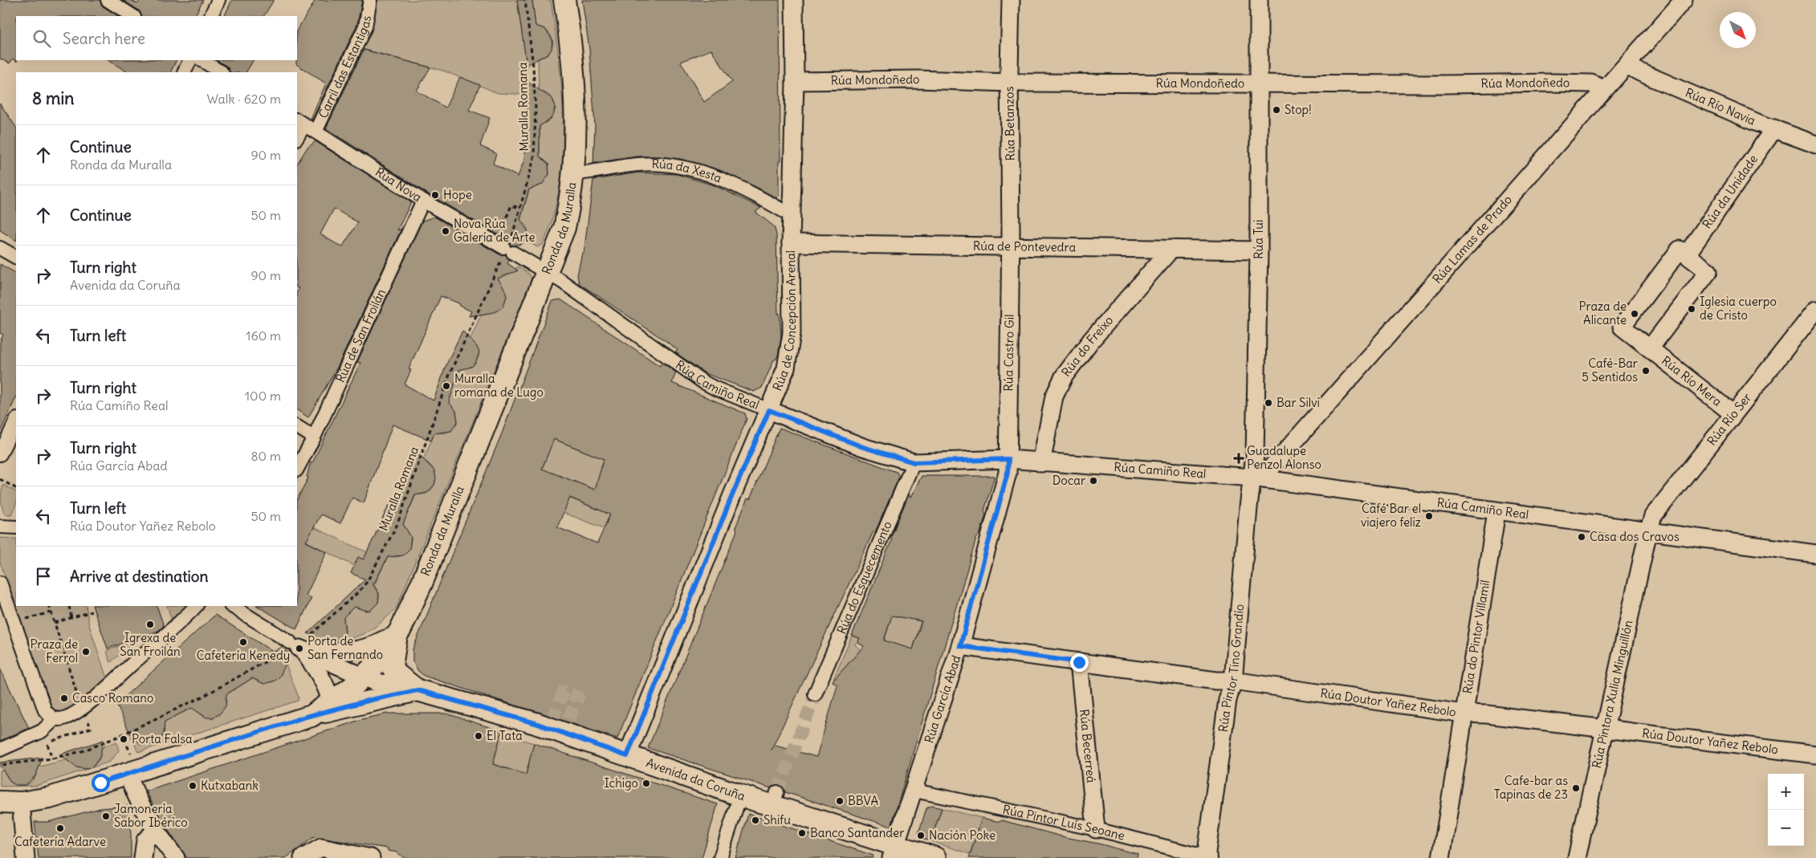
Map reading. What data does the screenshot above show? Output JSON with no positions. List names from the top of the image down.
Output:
{
  "streets": {
    "street": [
      "Carril das Estantigas",
      "Rúa Mondoñedo",
      "Rúa Río Navia",
      "Rúa Betanzos",
      "Rúa da Xesta",
      "Rúa Nova",
      "Rúa da Unidade",
      "Ronda da Muralla",
      "Rúa Tui",
      "Rúa Lamas de Prado",
      "Rúa de Pontevedra",
      "Rúa de Concepción Arenal",
      "Rúa de San Froilán",
      "Rúa do Freixo",
      "Rúa Castro Gil",
      "Rúa Río Mera",
      "Rúa Camiño Real",
      "Rúa Río Ser",
      "Rúa do Esquecemento",
      "Rúa do Pintor Villamil",
      "Rúa Pintor Tino Grandío",
      "Rúa Pintora Xulia Minguillón",
      "Rúa García Abad",
      "Rúa Doutor Yañez Rebolo",
      "Rúa Becerreá",
      "Avenida da Coruña",
      "Rúa Pintor Luís Seoane"
    ],
    "path": ["Muralla Romana"]
  },
  "crossings": [
    ["Carril das Estantigas", "Rúa Nova"],
    ["Rúa Mondoñedo", "Rúa Betanzos"],
    ["Rúa Mondoñedo", "Rúa Tui"],
    ["Rúa Mondoñedo", "Rúa Lamas de Prado"],
    ["Rúa Mondoñedo", "Rúa de Concepción Arenal"],
    ["Muralla Romana", "Rúa Nova"],
    ["Muralla Romana", "Avenida da Coruña"],
    ["Rúa Río Navia", "Rúa da Unidade"],
    ["Rúa Río Navia", "Rúa Lamas de Prado"],
    ["Rúa Betanzos", "Rúa de Pontevedra"],
    ["Rúa Betanzos", "Rúa Castro Gil"],
    ["Rúa da Xesta", "Ronda da Muralla"],
    ["Rúa da Xesta", "Rúa de Concepción Arenal"],
    ["Rúa Nova", "Ronda da Muralla"],
    ["Rúa Nova", "Rúa de San Froilán"],
    ["Rúa Nova", "Rúa Camiño Real"],
    ["Ronda da Muralla", "Rúa Camiño Real"],
    ["Ronda da Muralla", "Avenida da Coruña"],
    ["Rúa Tui", "Rúa Lamas de Prado"],
    ["Rúa Tui", "Rúa de Pontevedra"],
    ["Rúa Tui", "Rúa Camiño Real"],
    ["Rúa Tui", "Rúa Pintor Tino Grandío"],
    ["Rúa Lamas de Prado", "Rúa Camiño Real"],
    ["Rúa Lamas de Prado", "Rúa Pintor Tino Grandío"],
    ["Rúa de Pontevedra", "Rúa de Concepción Arenal"],
    ["Rúa de Pontevedra", "Rúa do Freixo"],
    ["Rúa de Pontevedra", "Rúa Castro Gil"],
    ["Rúa de Concepción Arenal", "Rúa Camiño Real"],
    ["Rúa de Concepción Arenal", "Avenida da Coruña"],
    ["Rúa do Freixo", "Rúa Camiño Real"],
    ["Rúa Castro Gil", "Rúa Camiño Real"],
    ["Rúa Castro Gil", "Rúa García Abad"],
    ["Rúa Río Mera", "Rúa Río Ser"],
    ["Rúa Camiño Real", "Rúa Río Ser"],
    ["Rúa Camiño Real", "Rúa do Esquecemento"],
    ["Rúa Camiño Real", "Rúa do Pintor Villamil"],
    ["Rúa Camiño Real", "Rúa Pintor Tino Grandío"],
    ["Rúa Camiño Real", "Rúa Pintora Xulia Minguillón"],
    ["Rúa Camiño Real", "Rúa García Abad"],
    ["Rúa Río Ser", "Rúa Pintora Xulia Minguillón"],
    ["Rúa do Pintor Villamil", "Rúa Doutor Yañez Rebolo"],
    ["Rúa Pintor Tino Grandío", "Rúa Doutor Yañez Rebolo"],
    ["Rúa Pintor Tino Grandío", "Rúa Pintor Luís Seoane"],
    ["Rúa Pintora Xulia Minguillón", "Rúa Doutor Yañez Rebolo"],
    ["Rúa García Abad", "Rúa Doutor Yañez Rebolo"],
    ["Rúa García Abad", "Avenida da Coruña"],
    ["Rúa García Abad", "Rúa Pintor Luís Seoane"],
    ["Rúa Doutor Yañez Rebolo", "Rúa Becerreá"],
    ["Rúa Becerreá", "Rúa Pintor Luís Seoane"]
  ],
  "places": {
    "other": [
      "Stop!",
      "Hope",
      "Nova Rúa Galería de Arte",
      "Iglesia cuerpo de Cristo",
      "Praza de Alicante",
      "Café-Bar 5 Sentidos",
      "Muralla romana de Lugo",
      "Bar Silvi",
      "Docar",
      "Café Bar el viajero feliz",
      "Casa dos Cravos",
      "Igrexa de San Froilán",
      "Cafetería Kenedy",
      "Porta de San Fernando",
      "Praza de Ferrol",
      "Casco Romano",
      "El Tata",
      "Porta Falsa",
      "Ichigo",
      "Kutxabank",
      "Cafe-bar as Tapinas de 23",
      "BBVA",
      "Jamonería Sabor Ibérico",
      "Shifu",
      "Cafetería Adarve",
      "Banco Santander",
      "Nación Poke"
    ],
    "health": ["Guadalupe Penzol Alonso"]
  },
  "north": "bottom right",
  "page": {
    "search": "Search here",
    "heading": ["8 min", "Walk · 620 m"],
    "list": [
      ["Continue", "Ronda da Muralla", "90 m"],
      ["Continue", "50 m"],
      ["Turn right", "Avenida da Coruña", "90 m"],
      ["Turn left", "160 m"],
      ["Turn right", "Rúa Camiño Real", "100 m"],
      ["Turn right", "Rúa García Abad", "80 m"],
      ["Turn left", "Rúa Doutor Yañez Rebolo", "50 m"],
      "Arrive at destination"
    ],
    "map_buttons": ["+", "−"]
  }
}
